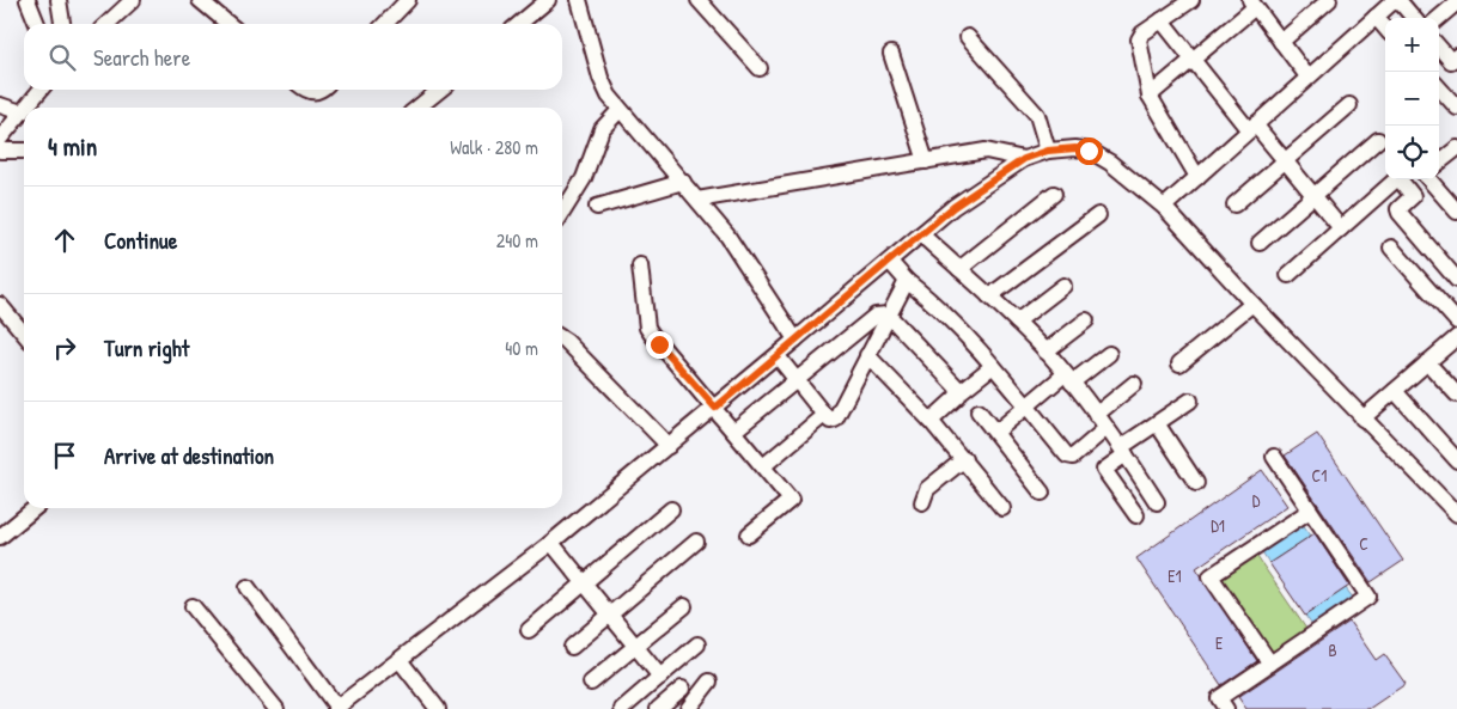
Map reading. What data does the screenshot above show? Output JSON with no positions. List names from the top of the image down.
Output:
{
  "house_numbers": [
    "C1",
    "D",
    "D1",
    "C",
    "E1",
    "E",
    "B"
  ],
  "page": {
    "map_buttons": ["+", "−"],
    "search": "Search here",
    "heading": ["4 min", "Walk · 280 m"],
    "list": [
      ["Continue", "240 m"],
      ["Turn right", "40 m"],
      "Arrive at destination"
    ]
  }
}
